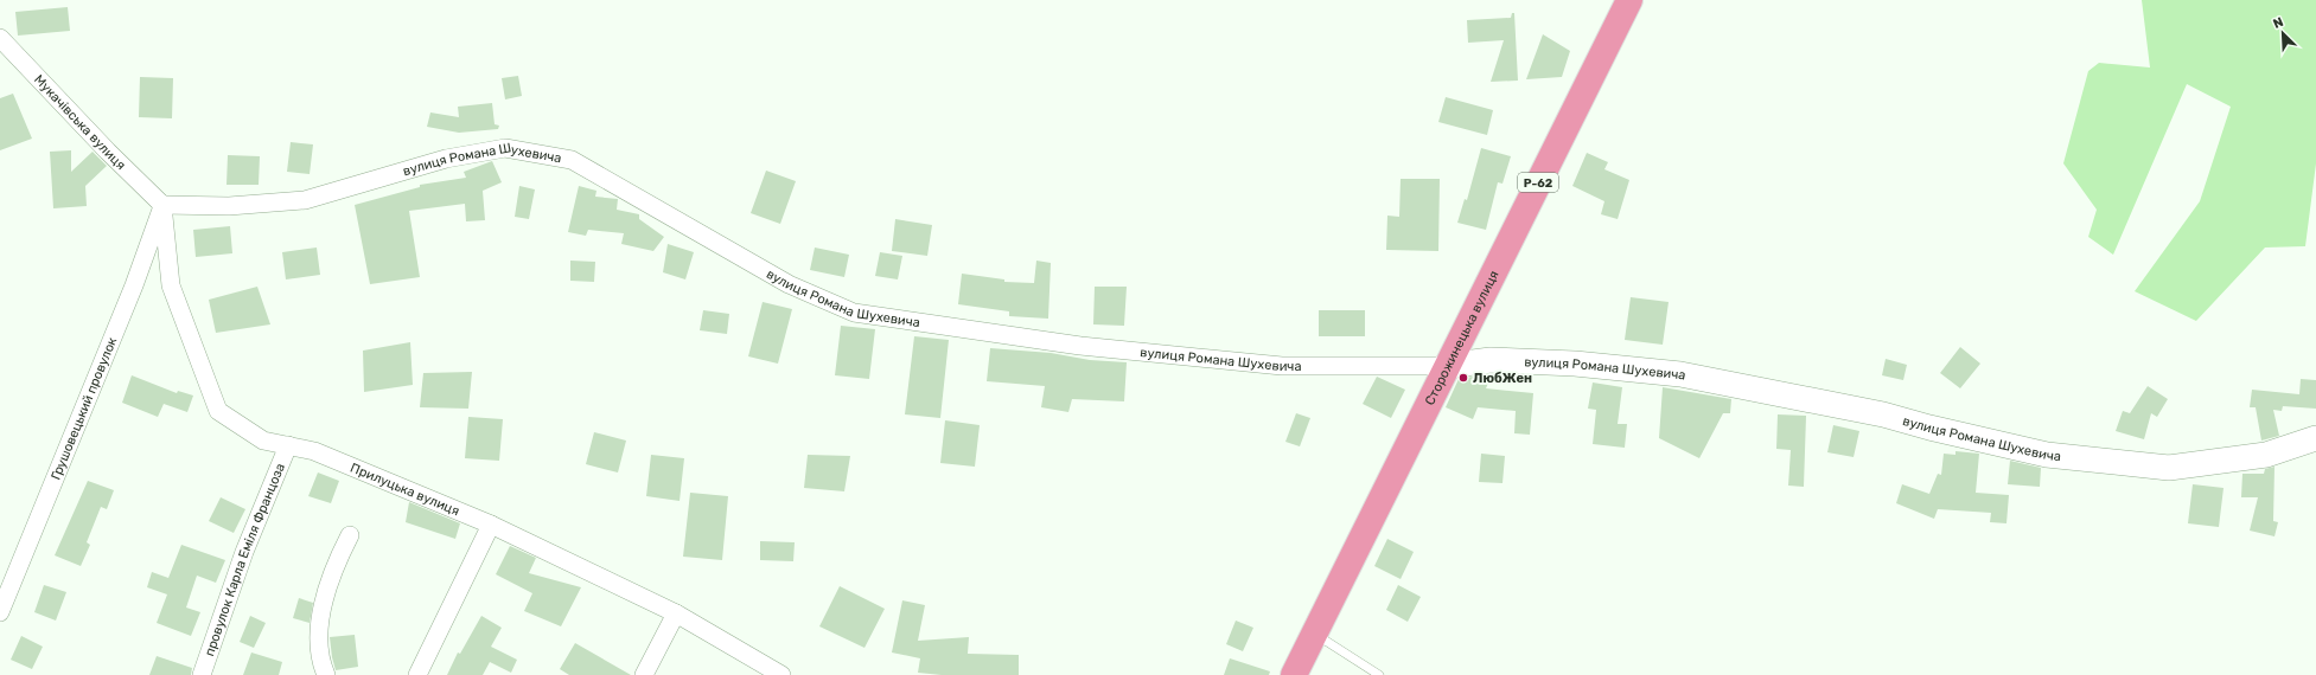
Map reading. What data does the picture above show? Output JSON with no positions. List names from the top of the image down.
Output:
{
  "streets": {
    "main road": ["Р-62", "Сторожинецька вулиця"],
    "street": [
      "Мукачівська вулиця",
      "вулиця Романа Шухевича",
      "Грушовецький провулок",
      "Прилуцька вулиця",
      "провулок Карла Еміля Францоза"
    ]
  },
  "crossings": [
    ["Мукачівська вулиця", "вулиця Романа Шухевича"],
    ["Мукачівська вулиця", "Грушовецький провулок"],
    ["Мукачівська вулиця", "Прилуцька вулиця"],
    ["вулиця Романа Шухевича", "Сторожинецька вулиця"],
    ["вулиця Романа Шухевича", "Грушовецький провулок"],
    ["вулиця Романа Шухевича", "Прилуцька вулиця"],
    ["Грушовецький провулок", "Прилуцька вулиця"],
    ["Прилуцька вулиця", "провулок Карла Еміля Францоза"]
  ],
  "places": ["ЛюбЖен"],
  "north": "top left"
}
